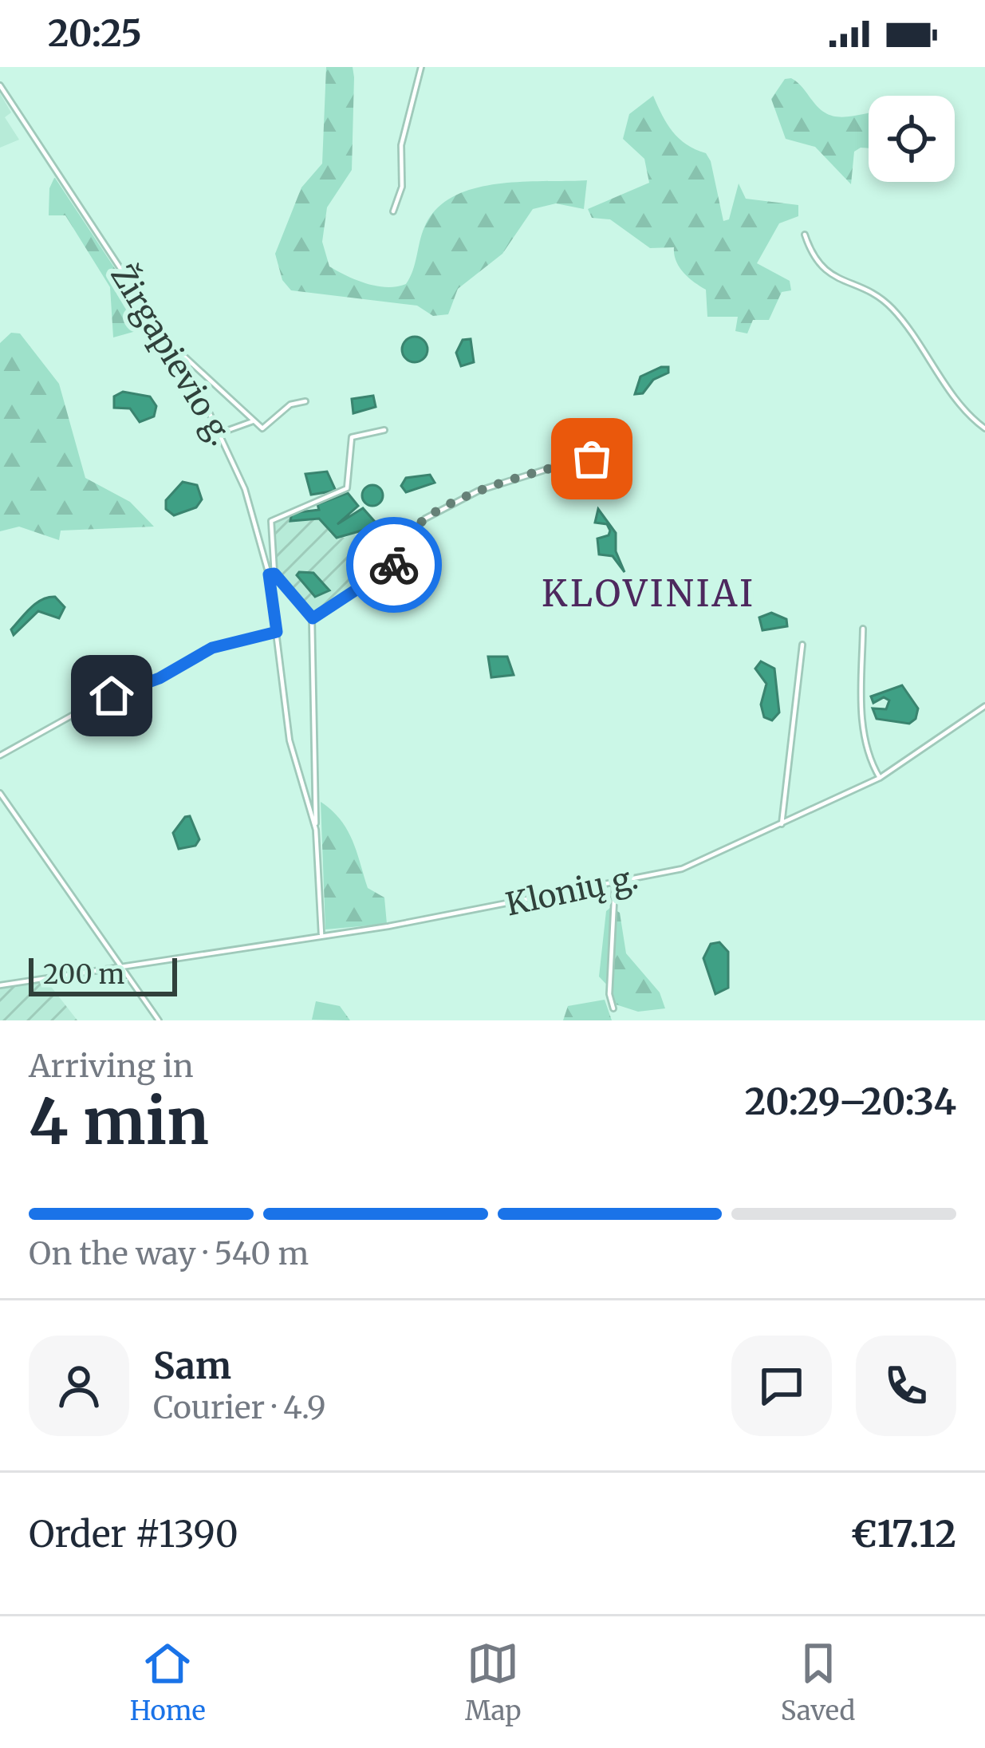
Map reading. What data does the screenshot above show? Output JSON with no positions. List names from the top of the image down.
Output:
{
  "streets": {
    "street": ["Žirgapievio g.", "Klonių g."]
  },
  "crossings": [
    ["Žirgapievio g.", "Klonių g."]
  ],
  "districts": ["KLOVINIAI"],
  "scale_bar": "200 m",
  "page": {
    "status": "20:25",
    "scale": "200 m",
    "heading": ["4 min", "Arriving in", "20:29–20:34"],
    "panel": [
      "Sam",
      "Courier · 4.9",
      "Order #1390",
      "€17.12"
    ],
    "bar": "On the way · 540 m",
    "tabs": ["Home", "Map", "Saved"]
  }
}
